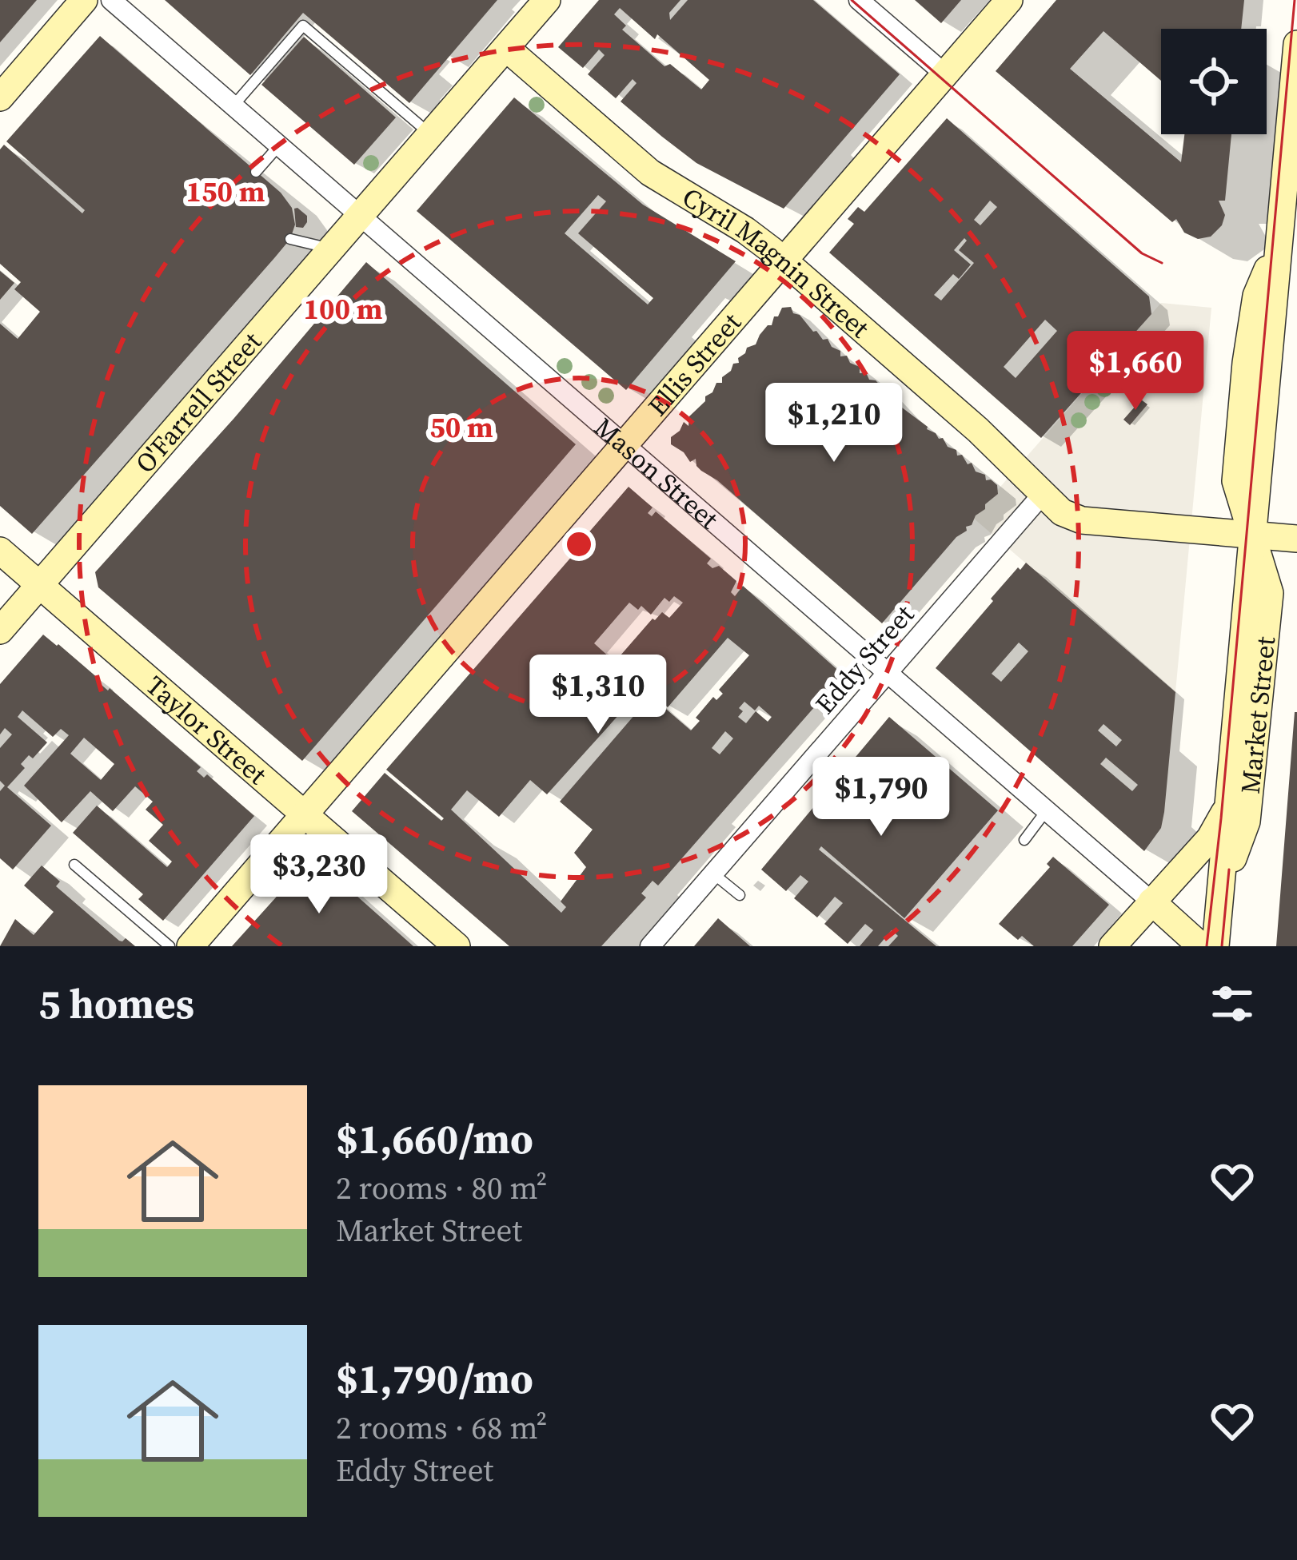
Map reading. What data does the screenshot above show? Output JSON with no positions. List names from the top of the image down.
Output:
{
  "streets": {
    "street": [
      "Cyril Magnin Street",
      "Ellis Street",
      "O'Farrell Street",
      "Mason Street",
      "Eddy Street",
      "Market Street",
      "Taylor Street"
    ]
  },
  "crossings": [
    ["Cyril Magnin Street", "Ellis Street"],
    ["Cyril Magnin Street", "O'Farrell Street"],
    ["Cyril Magnin Street", "Eddy Street"],
    ["Cyril Magnin Street", "Market Street"],
    ["Ellis Street", "Mason Street"],
    ["Ellis Street", "Taylor Street"],
    ["O'Farrell Street", "Mason Street"],
    ["O'Farrell Street", "Taylor Street"],
    ["Mason Street", "Eddy Street"]
  ],
  "page": {
    "price": [
      "$1,660",
      "$1,210",
      "$1,310",
      "$1,790",
      "$3,230"
    ],
    "heading": "5 homes",
    "list": [
      {
        "name": "$1,660/mo",
        "note": "2 rooms · 80 m² · Market Street"
      },
      {
        "name": "$1,790/mo",
        "note": "2 rooms · 68 m² · Eddy Street"
      }
    ]
  },
  "rings": ["150 m", "100 m", "50 m"]
}
